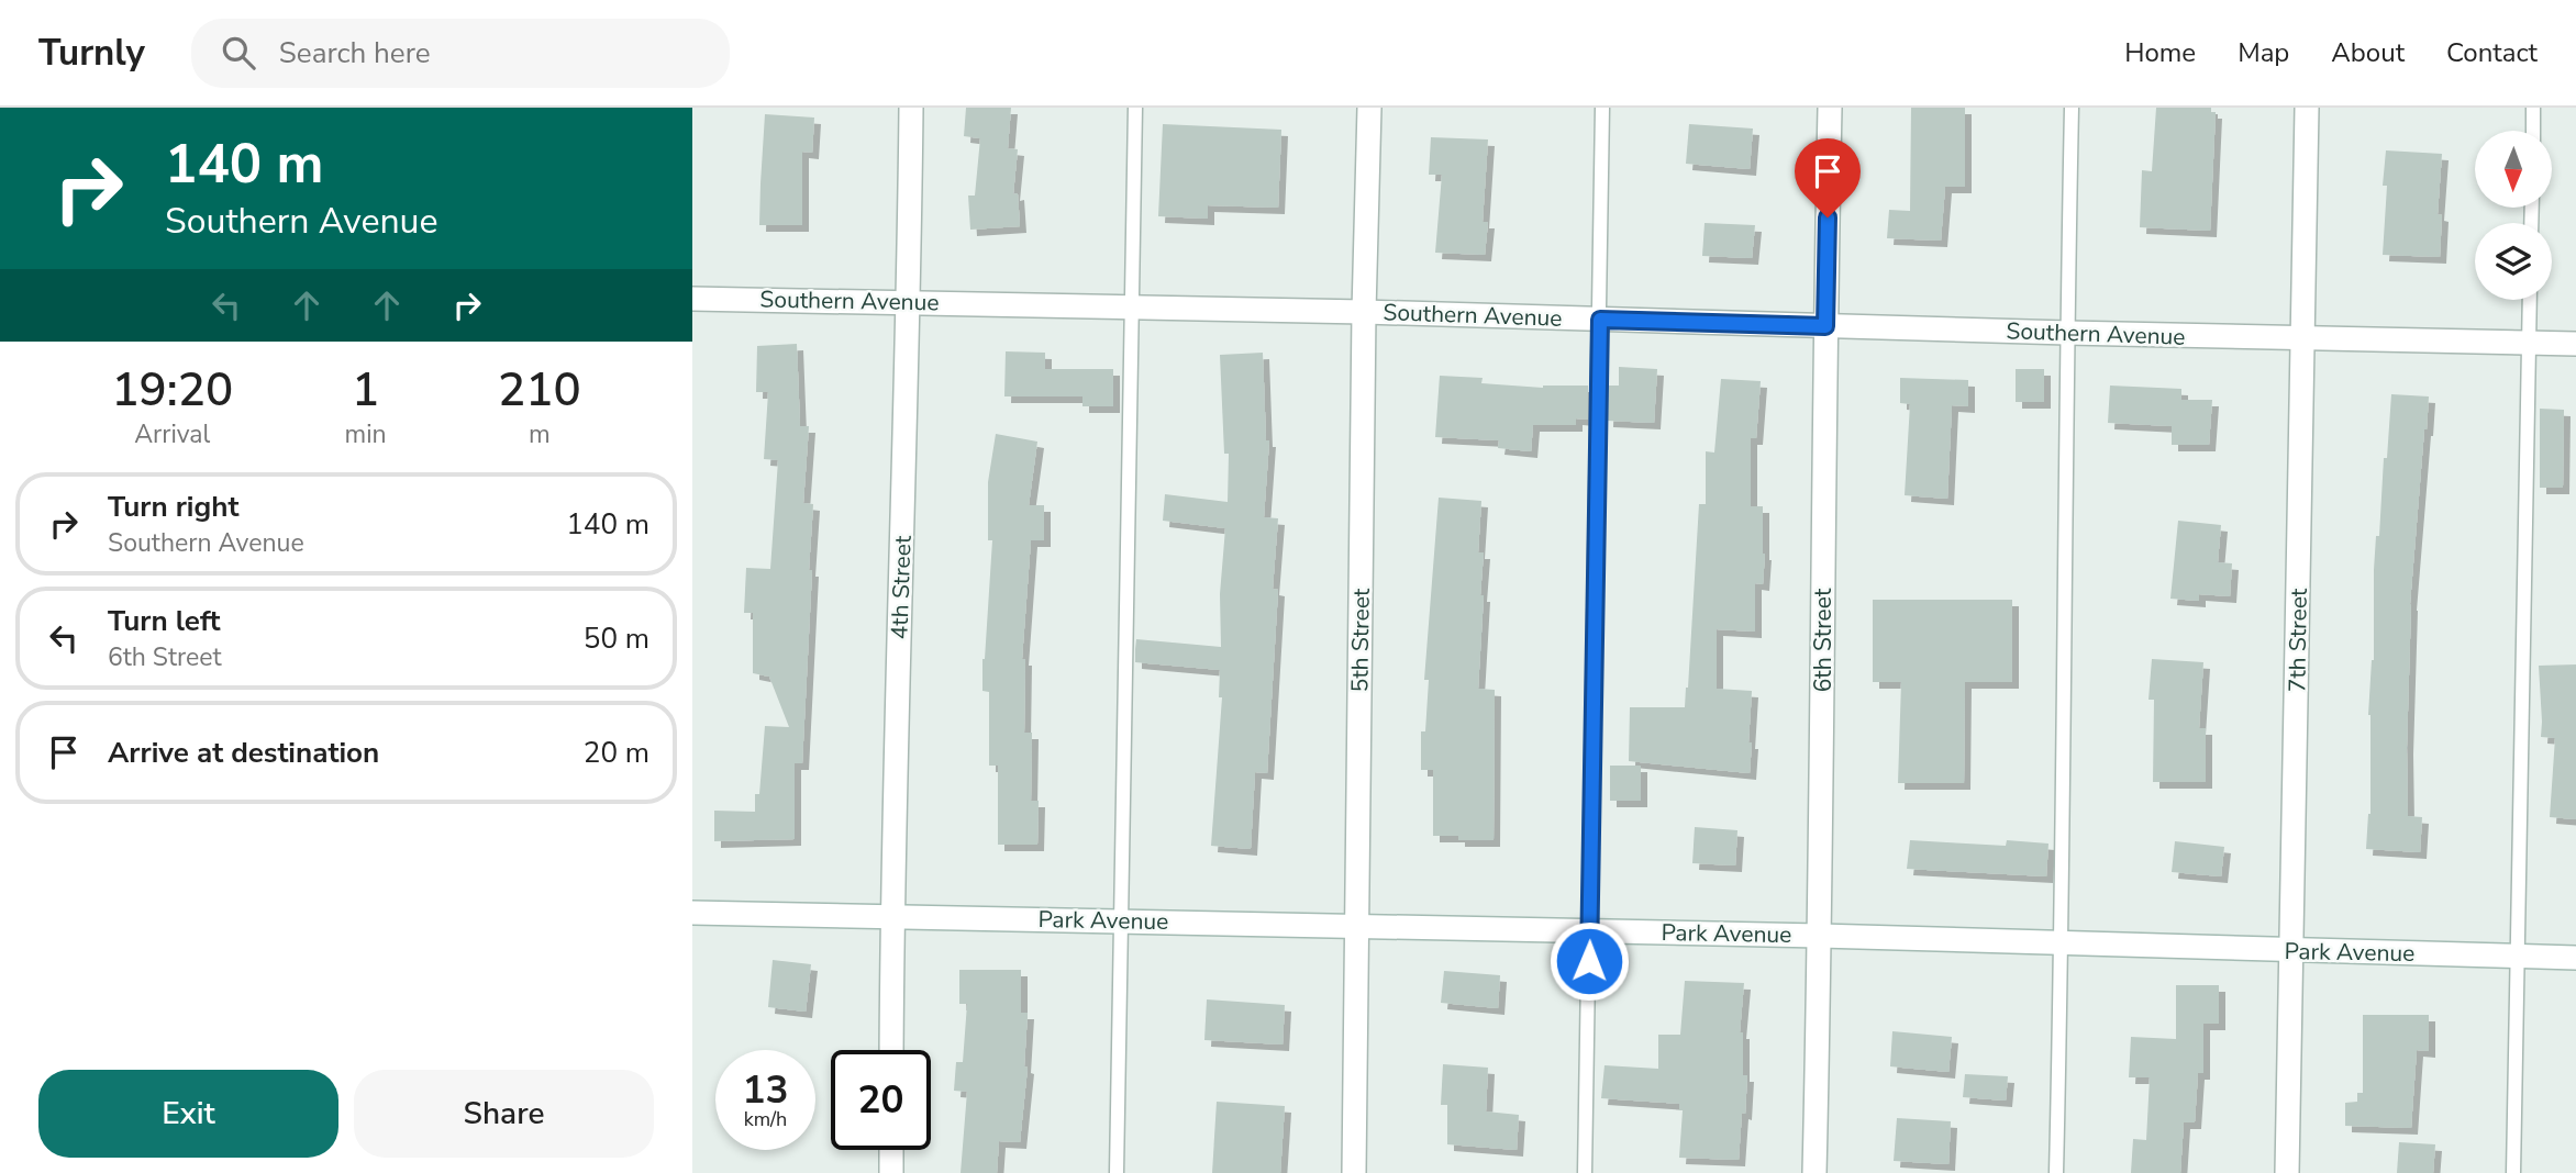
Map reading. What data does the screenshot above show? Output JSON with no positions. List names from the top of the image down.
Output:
{
  "streets": {
    "street": [
      "Southern Avenue",
      "4th Street",
      "5th Street",
      "6th Street",
      "7th Street",
      "Park Avenue"
    ]
  },
  "crossings": [
    ["Southern Avenue", "4th Street"],
    ["Southern Avenue", "5th Street"],
    ["Southern Avenue", "6th Street"],
    ["Southern Avenue", "7th Street"],
    ["4th Street", "Park Avenue"],
    ["5th Street", "Park Avenue"],
    ["6th Street", "Park Avenue"],
    ["7th Street", "Park Avenue"]
  ],
  "north": "bottom",
  "page": {
    "header": "Turnly",
    "search": "Search here",
    "nav": [
      "Home",
      "Map",
      "About",
      "Contact"
    ],
    "turn": ["140 m", "Southern Avenue"],
    "eta": [
      "19:20",
      "Arrival",
      "1",
      "min",
      "210",
      "m"
    ],
    "list": [
      {
        "name": "Turn right",
        "note": "Southern Avenue",
        "value": "140 m"
      },
      {
        "name": "Turn left",
        "note": "6th Street",
        "value": "50 m"
      },
      {
        "name": "Arrive at destination",
        "value": "20 m"
      }
    ],
    "speed": "13 km/h",
    "limit": "20",
    "buttons": ["Exit", "Share"]
  }
}
